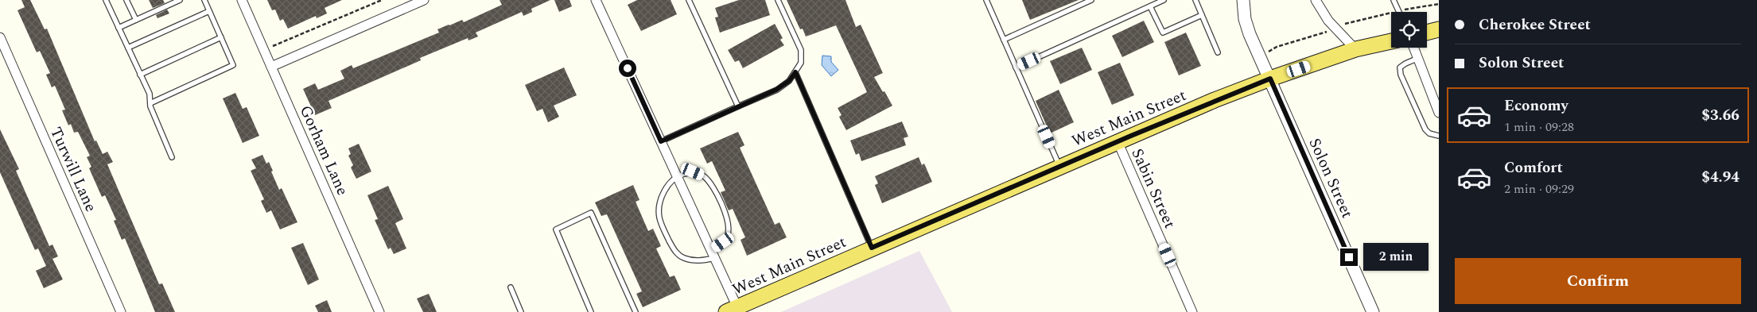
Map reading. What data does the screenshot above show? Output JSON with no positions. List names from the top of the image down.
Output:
{
  "streets": {
    "main road": ["West Main Street"],
    "street": [
      "Gorham Lane",
      "Turwill Lane",
      "Solon Street",
      "Sabin Street"
    ]
  },
  "crossings": [
    ["West Main Street", "Solon Street"],
    ["West Main Street", "Sabin Street"]
  ],
  "page": {
    "banner": ["Cherokee Street", "Solon Street"],
    "list": [
      {
        "name": "Economy",
        "note": "1 min · 09:28",
        "value": "$3.66"
      },
      {
        "name": "Comfort",
        "note": "2 min · 09:29",
        "value": "$4.94"
      }
    ],
    "bubble": "2 min",
    "buttons": "Confirm"
  }
}
